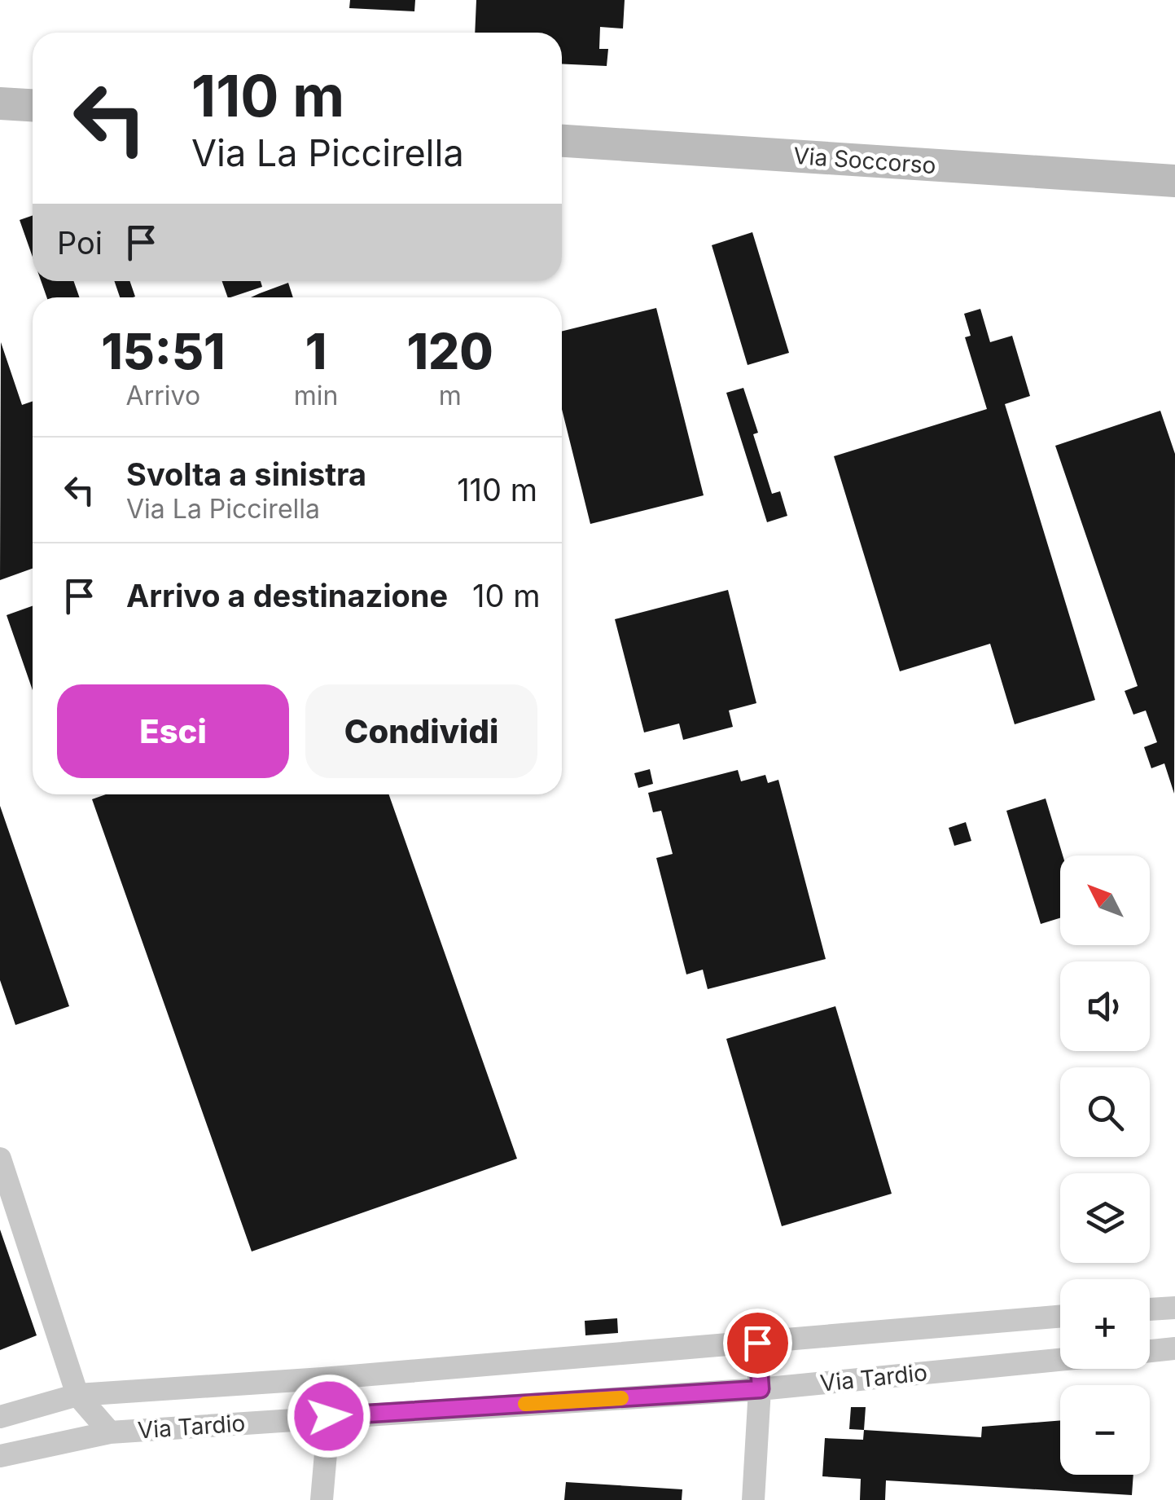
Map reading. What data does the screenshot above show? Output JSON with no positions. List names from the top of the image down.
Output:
{
  "streets": {
    "main road": ["Via Soccorso"],
    "street": ["Via Tardio"]
  },
  "north": "top left",
  "page": {
    "turn": ["110 m", "Via La Piccirella"],
    "then": "Poi",
    "eta": [
      "15:51",
      "Arrivo",
      "1",
      "min",
      "120",
      "m"
    ],
    "list": [
      {
        "name": "Svolta a sinistra",
        "note": "Via La Piccirella",
        "value": "110 m"
      },
      {
        "name": "Arrivo a destinazione",
        "value": "10 m"
      }
    ],
    "buttons": ["Esci", "Condividi"],
    "map_buttons": ["+", "−"]
  }
}
